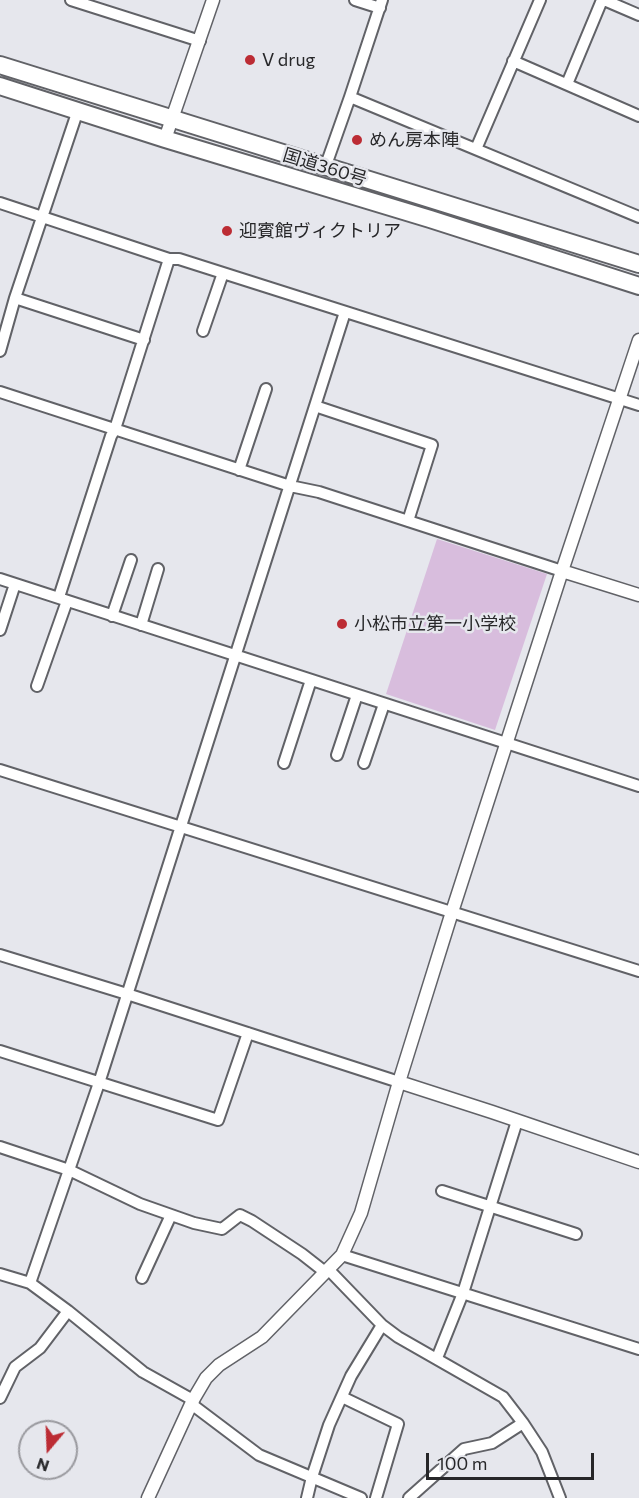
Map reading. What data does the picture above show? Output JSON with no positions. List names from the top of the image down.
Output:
{
  "streets": {
    "highway": ["国道360号"]
  },
  "places": [
    "V drug",
    "めん房本陣",
    "迎賓館ヴィクトリア",
    "小松市立第一小学校"
  ],
  "scale_bar": "100 m",
  "north": "bottom"
}
